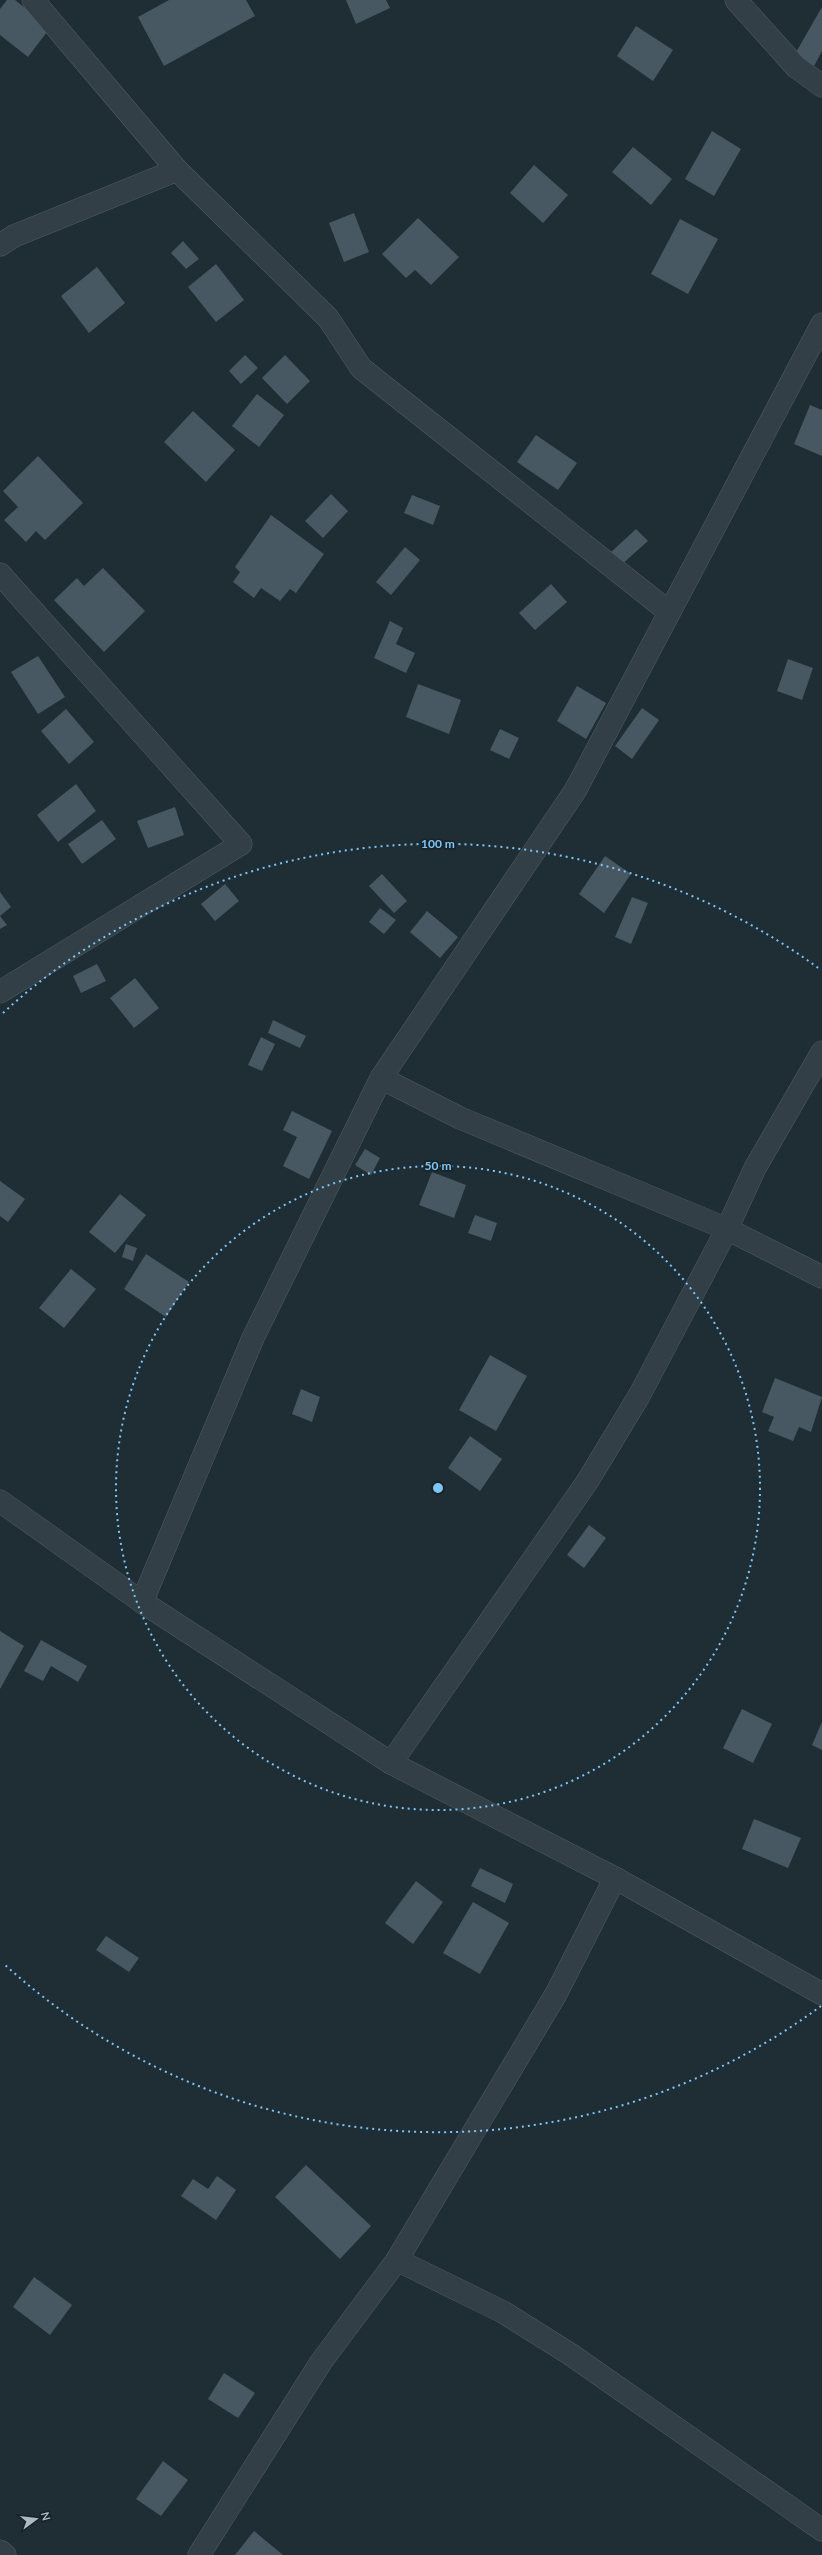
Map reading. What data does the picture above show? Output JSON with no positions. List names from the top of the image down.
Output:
{
  "north": "right",
  "rings": ["100 m", "50 m"]
}
